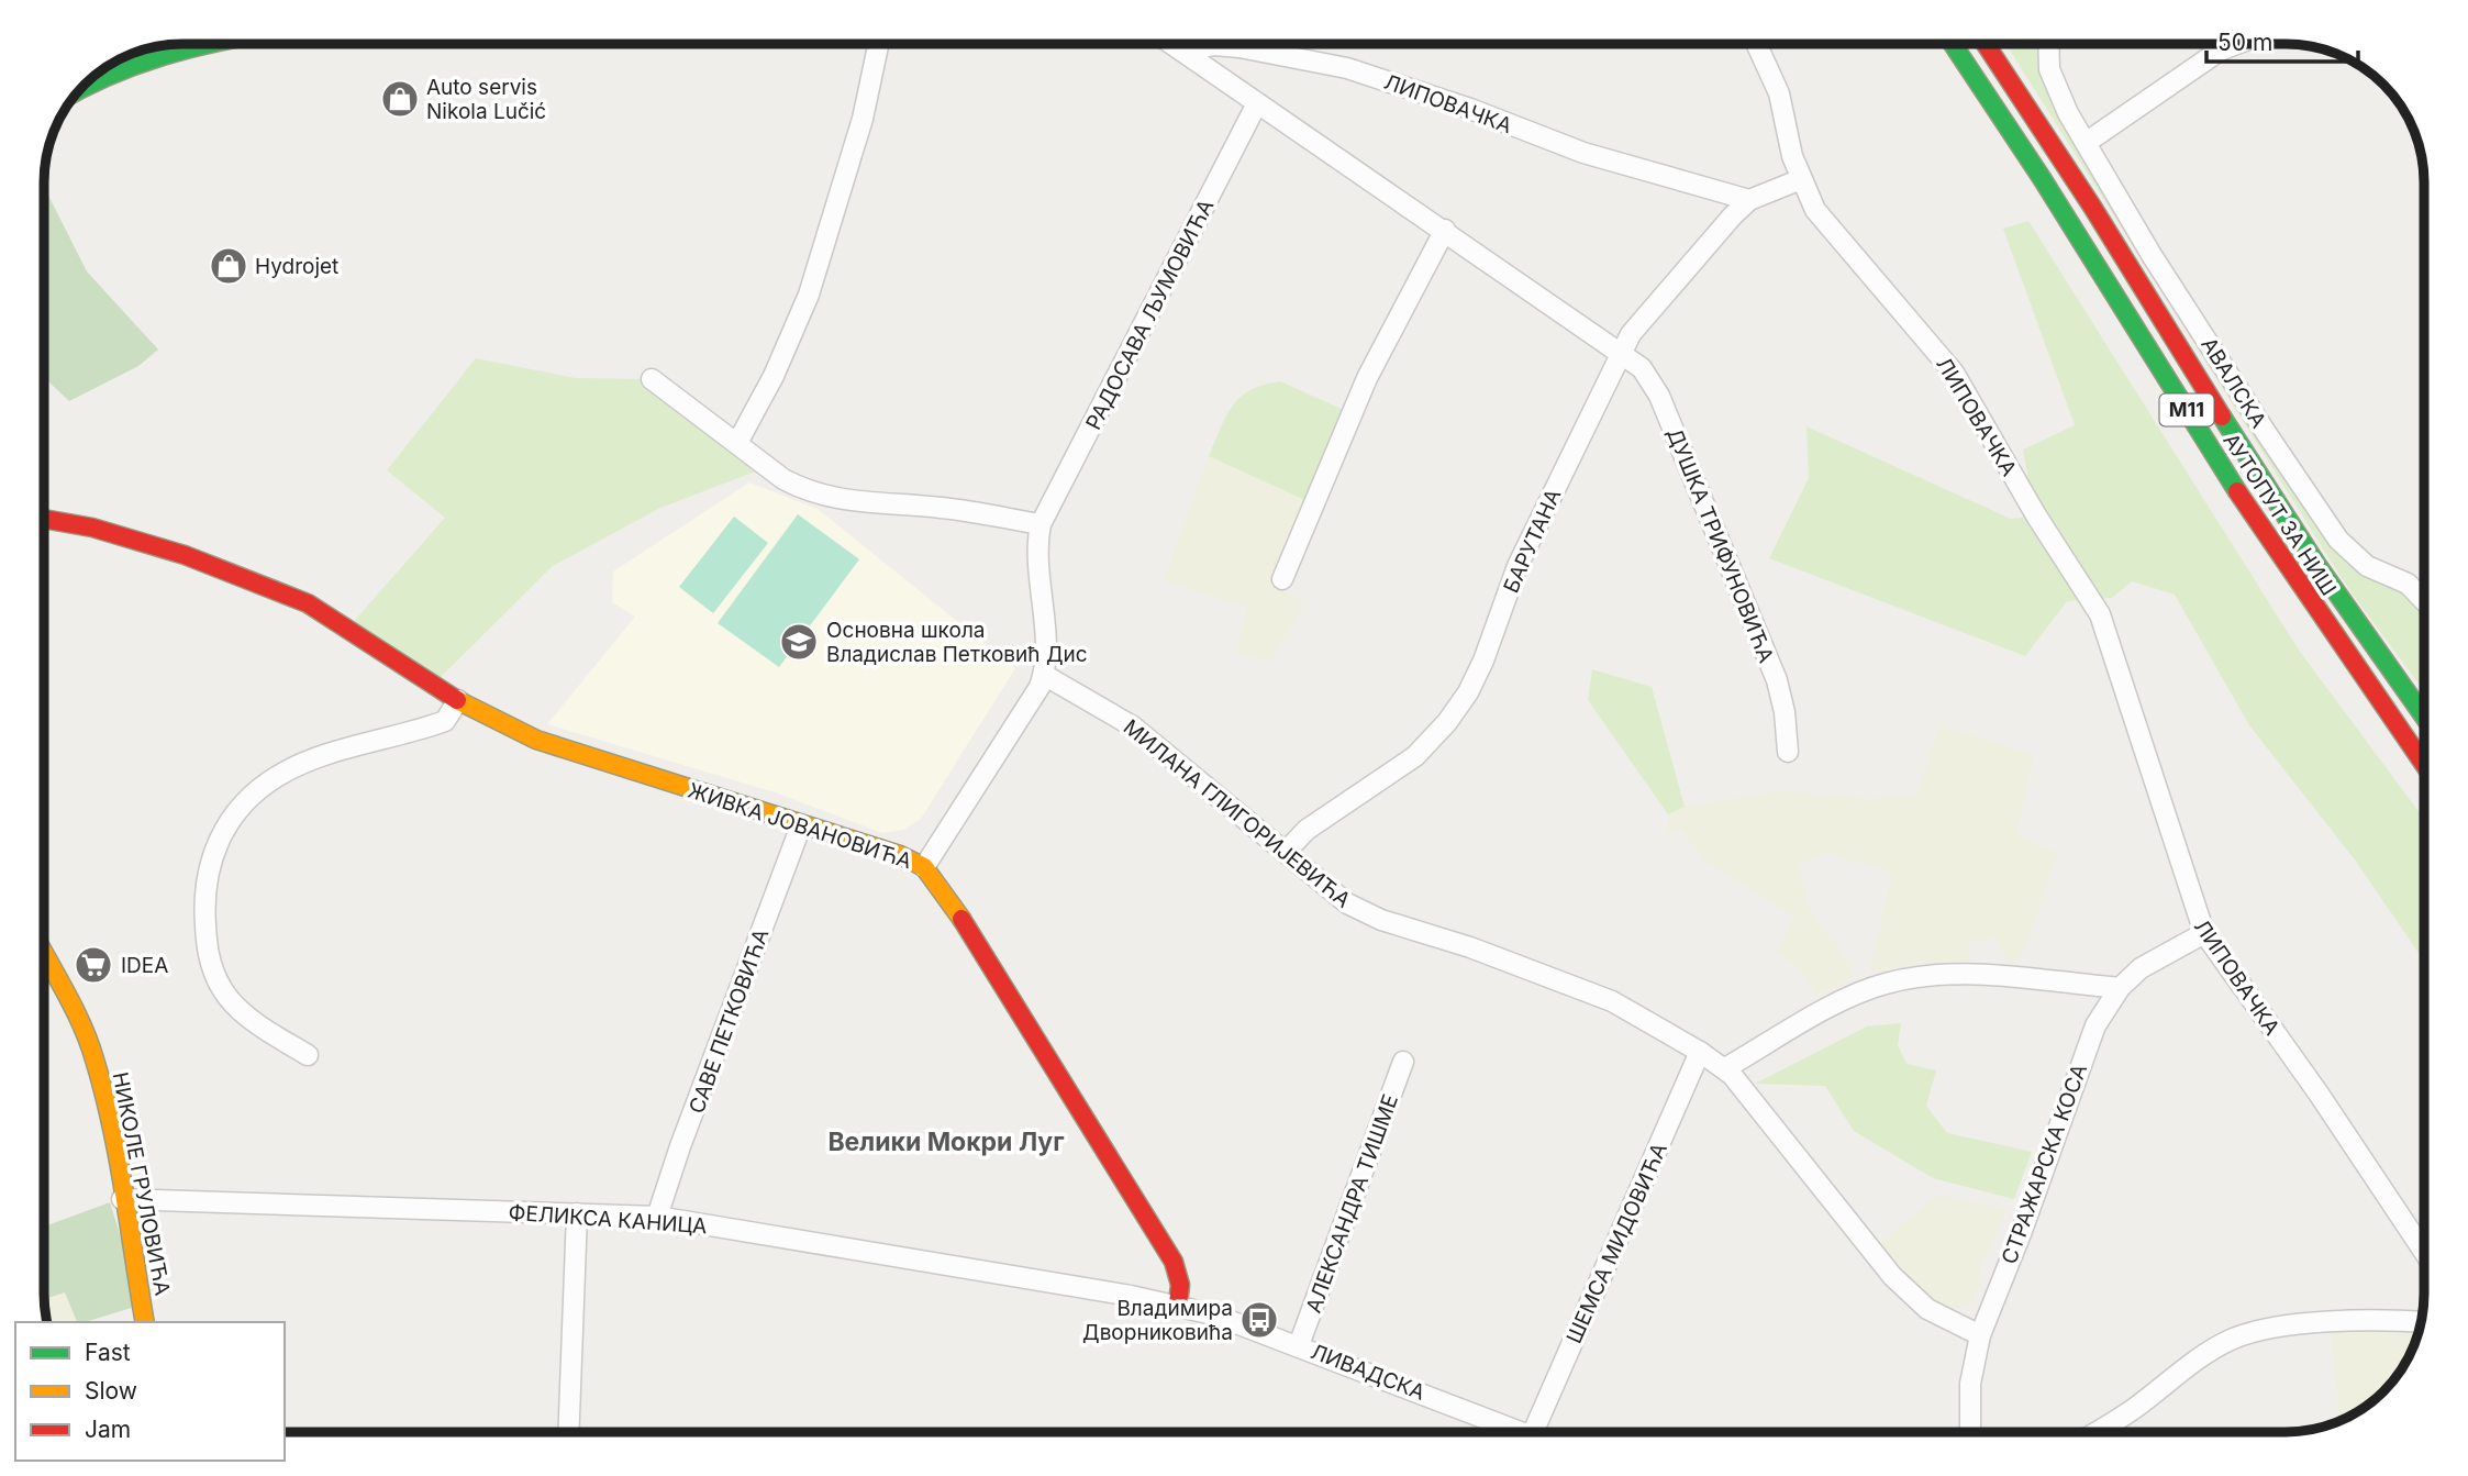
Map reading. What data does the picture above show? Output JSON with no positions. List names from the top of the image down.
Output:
{
  "streets": {
    "main road": [
      "M11",
      "АУТОПУТ ЗА НИШ",
      "ЖИВКА ЈОВАНОВИЋА",
      "НИКОЛЕ ГРУЛОВИЋА"
    ],
    "street": [
      "ЛИПОВАЧКА",
      "РАДОСАВА ЉУМОВИЋА",
      "АВАЛСКА",
      "БАРУТАНА",
      "ДУШКА ТРИФУНОВИЋА",
      "МИЛАНА ГЛИГОРИЈЕВИЋА",
      "САВЕ ПЕТКОВИЋА",
      "СТРАЖАРСКА КОСА",
      "АЛЕКСАНДРА ТИШМЕ",
      "ФЕЛИКСА КАНИЦА",
      "ШЕМСА МИДОВИЋА",
      "ЛИВАДСКА"
    ]
  },
  "crossings": [
    ["ЛИПОВАЧКА", "БАРУТАНА"],
    ["ЛИПОВАЧКА", "ДУШКА ТРИФУНОВИЋА"],
    ["ЛИПОВАЧКА", "СТРАЖАРСКА КОСА"],
    ["РАДОСАВА ЉУМОВИЋА", "ДУШКА ТРИФУНОВИЋА"],
    ["РАДОСАВА ЉУМОВИЋА", "МИЛАНА ГЛИГОРИЈЕВИЋА"],
    ["РАДОСАВА ЉУМОВИЋА", "ЖИВКА ЈОВАНОВИЋА"],
    ["БАРУТАНА", "ДУШКА ТРИФУНОВИЋА"],
    ["БАРУТАНА", "МИЛАНА ГЛИГОРИЈЕВИЋА"],
    ["МИЛАНА ГЛИГОРИЈЕВИЋА", "СТРАЖАРСКА КОСА"],
    ["МИЛАНА ГЛИГОРИЈЕВИЋА", "ШЕМСА МИДОВИЋА"],
    ["ЖИВКА ЈОВАНОВИЋА", "САВЕ ПЕТКОВИЋА"],
    ["ЖИВКА ЈОВАНОВИЋА", "ФЕЛИКСА КАНИЦА"],
    ["ЖИВКА ЈОВАНОВИЋА", "ЛИВАДСКА"],
    ["САВЕ ПЕТКОВИЋА", "ФЕЛИКСА КАНИЦА"],
    ["НИКОЛЕ ГРУЛОВИЋА", "ФЕЛИКСА КАНИЦА"],
    ["АЛЕКСАНДРА ТИШМЕ", "ЛИВАДСКА"],
    ["ФЕЛИКСА КАНИЦА", "ЛИВАДСКА"]
  ],
  "districts": ["Велики Мокри Луг"],
  "places": {
    "shop": ["Auto servis Nikola Lučić", "Hydrojet"],
    "school or university": ["Основна школа Владислав Петковић Дис"],
    "supermarket": ["IDEA"],
    "bus stop": ["Владимира Дворниковића"]
  },
  "legend": ["Fast", "Slow", "Jam"],
  "scale_bar": "50 m"
}
